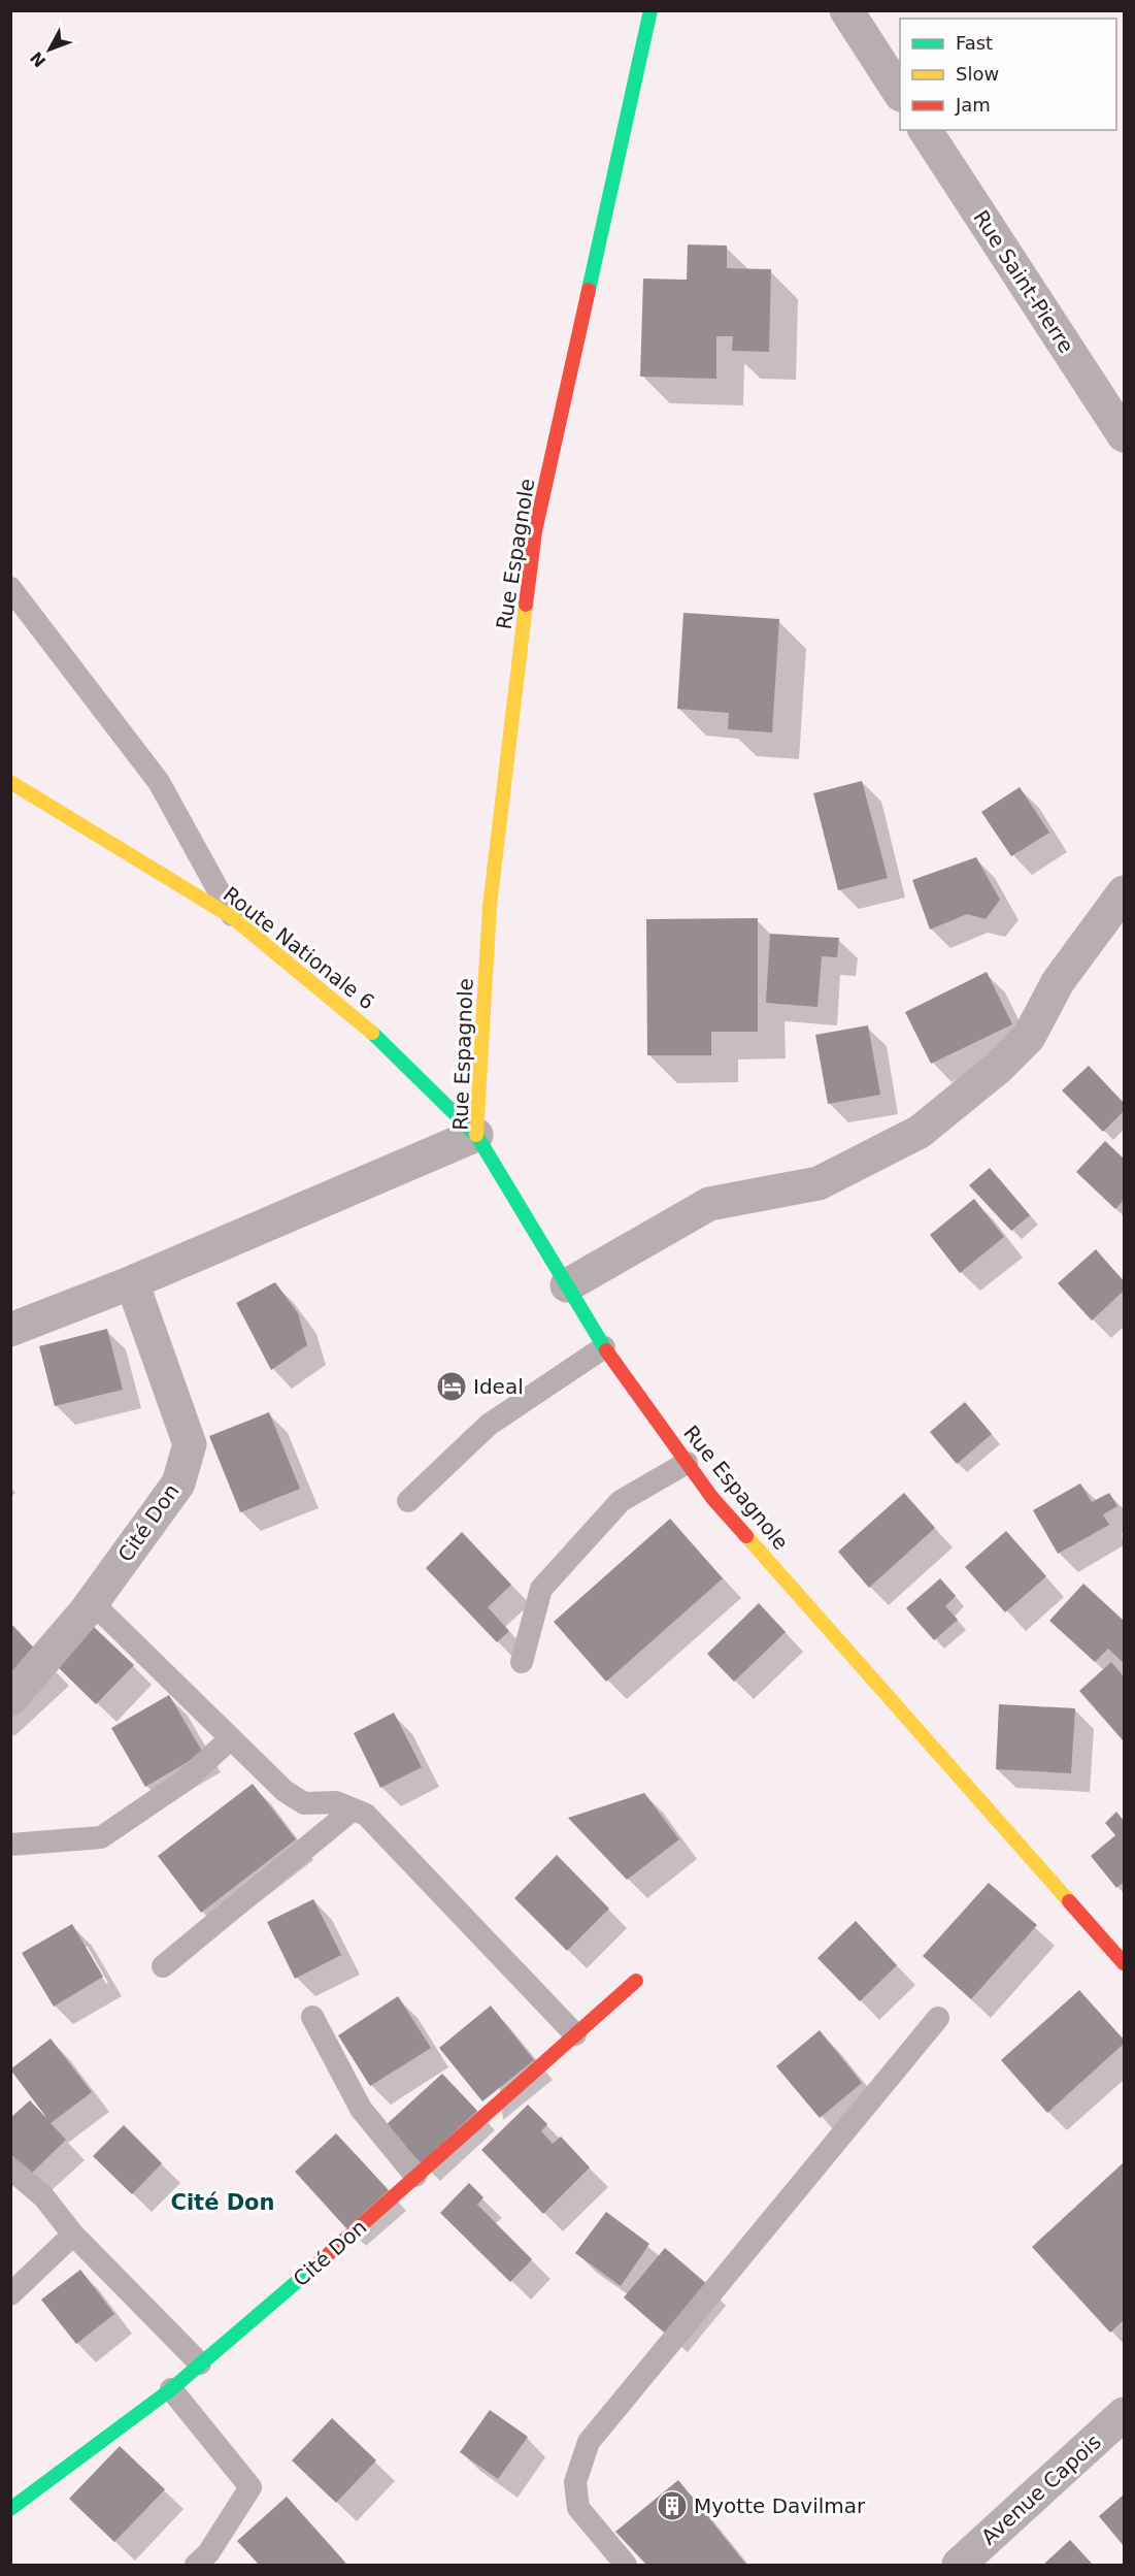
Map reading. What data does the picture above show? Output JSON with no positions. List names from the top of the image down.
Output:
{
  "streets": {
    "street": [
      "Rue Saint-Pierre",
      "Rue Espagnole",
      "Route Nationale 6",
      "Cité Don",
      "Avenue Capois"
    ]
  },
  "crossings": [
    ["Rue Espagnole", "Route Nationale 6"]
  ],
  "districts": ["Cité Don"],
  "places": {
    "hotel": ["Ideal"],
    "building": ["Myotte Davilmar"]
  },
  "legend": ["Fast", "Slow", "Jam"],
  "north": "bottom left"
}
